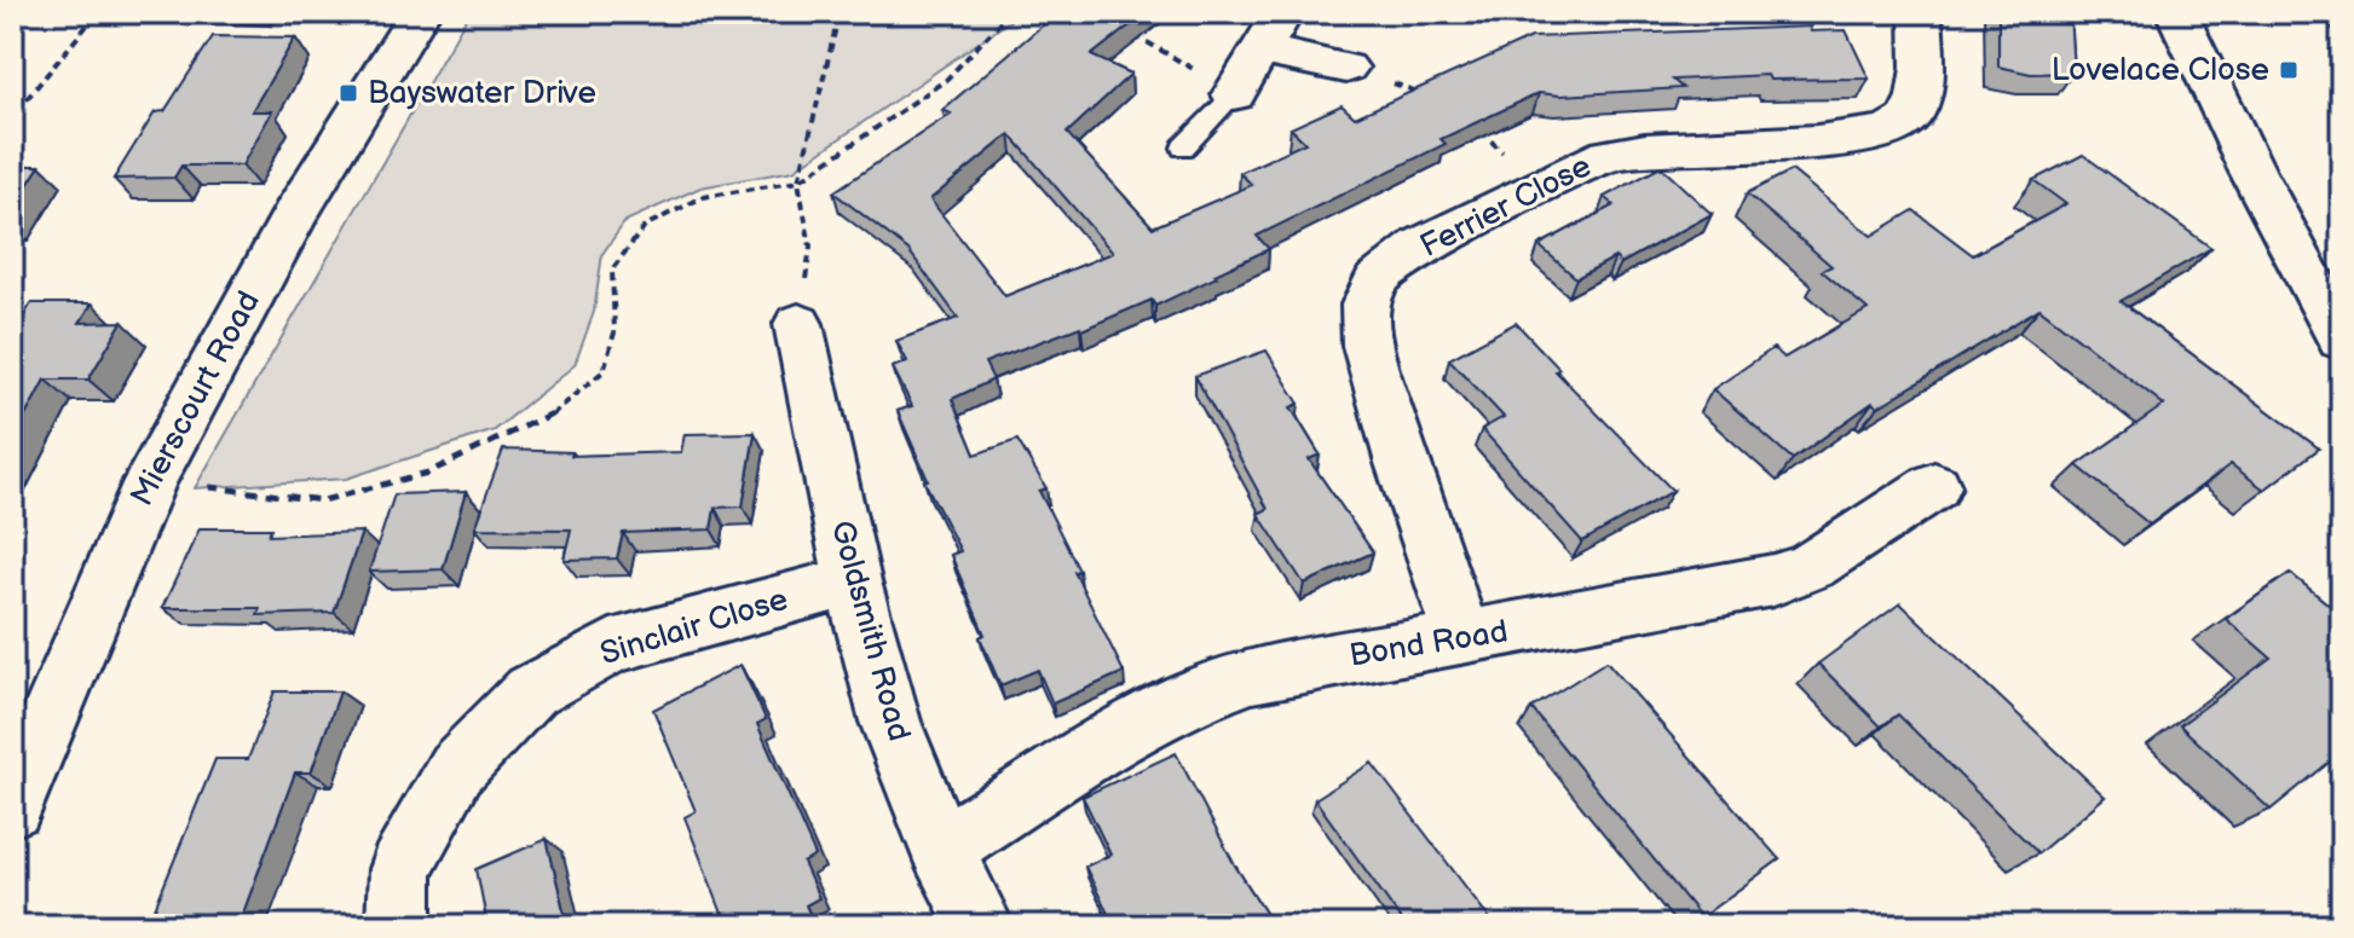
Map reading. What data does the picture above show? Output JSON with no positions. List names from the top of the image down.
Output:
{
  "streets": {
    "street": [
      "Ferrier Close",
      "Mierscourt Road",
      "Sinclair Close",
      "Goldsmith Road",
      "Bond Road"
    ]
  },
  "crossings": [
    ["Ferrier Close", "Bond Road"],
    ["Sinclair Close", "Goldsmith Road"],
    ["Goldsmith Road", "Bond Road"]
  ],
  "places": {
    "transit": ["Lovelace Close", "Bayswater Drive"]
  }
}
